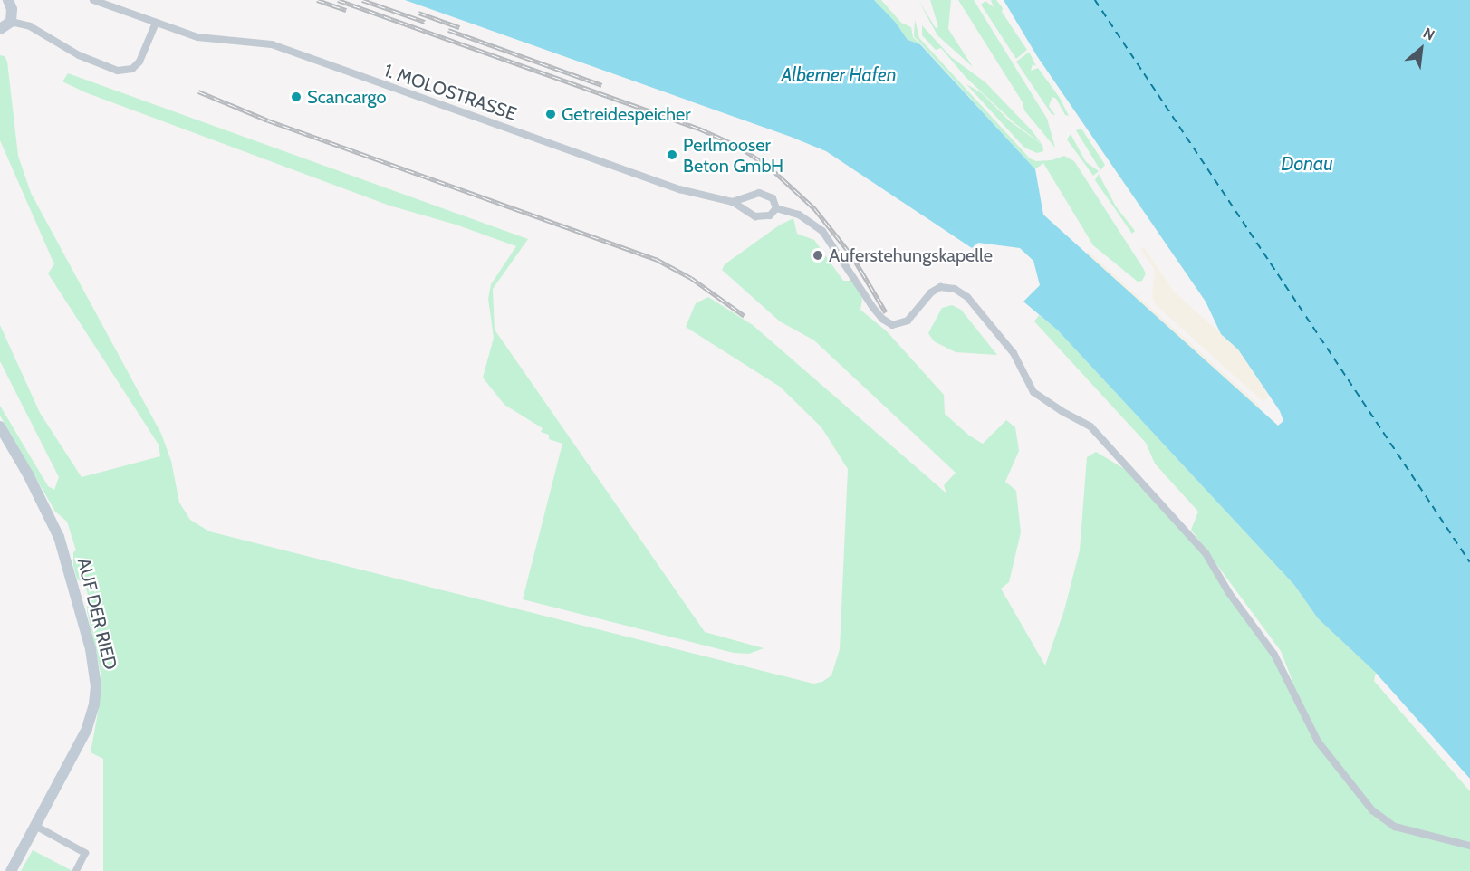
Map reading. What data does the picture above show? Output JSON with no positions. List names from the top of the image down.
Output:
{
  "streets": {
    "main road": ["AUF DER RIED"],
    "street": ["1. MOLOSTRASSE"]
  },
  "water": ["Alberner Hafen", "Donau"],
  "places": [
    "Scancargo",
    "Getreidespeicher",
    "Perlmooser Beton GmbH",
    "Auferstehungskapelle"
  ],
  "north": "top right"
}
